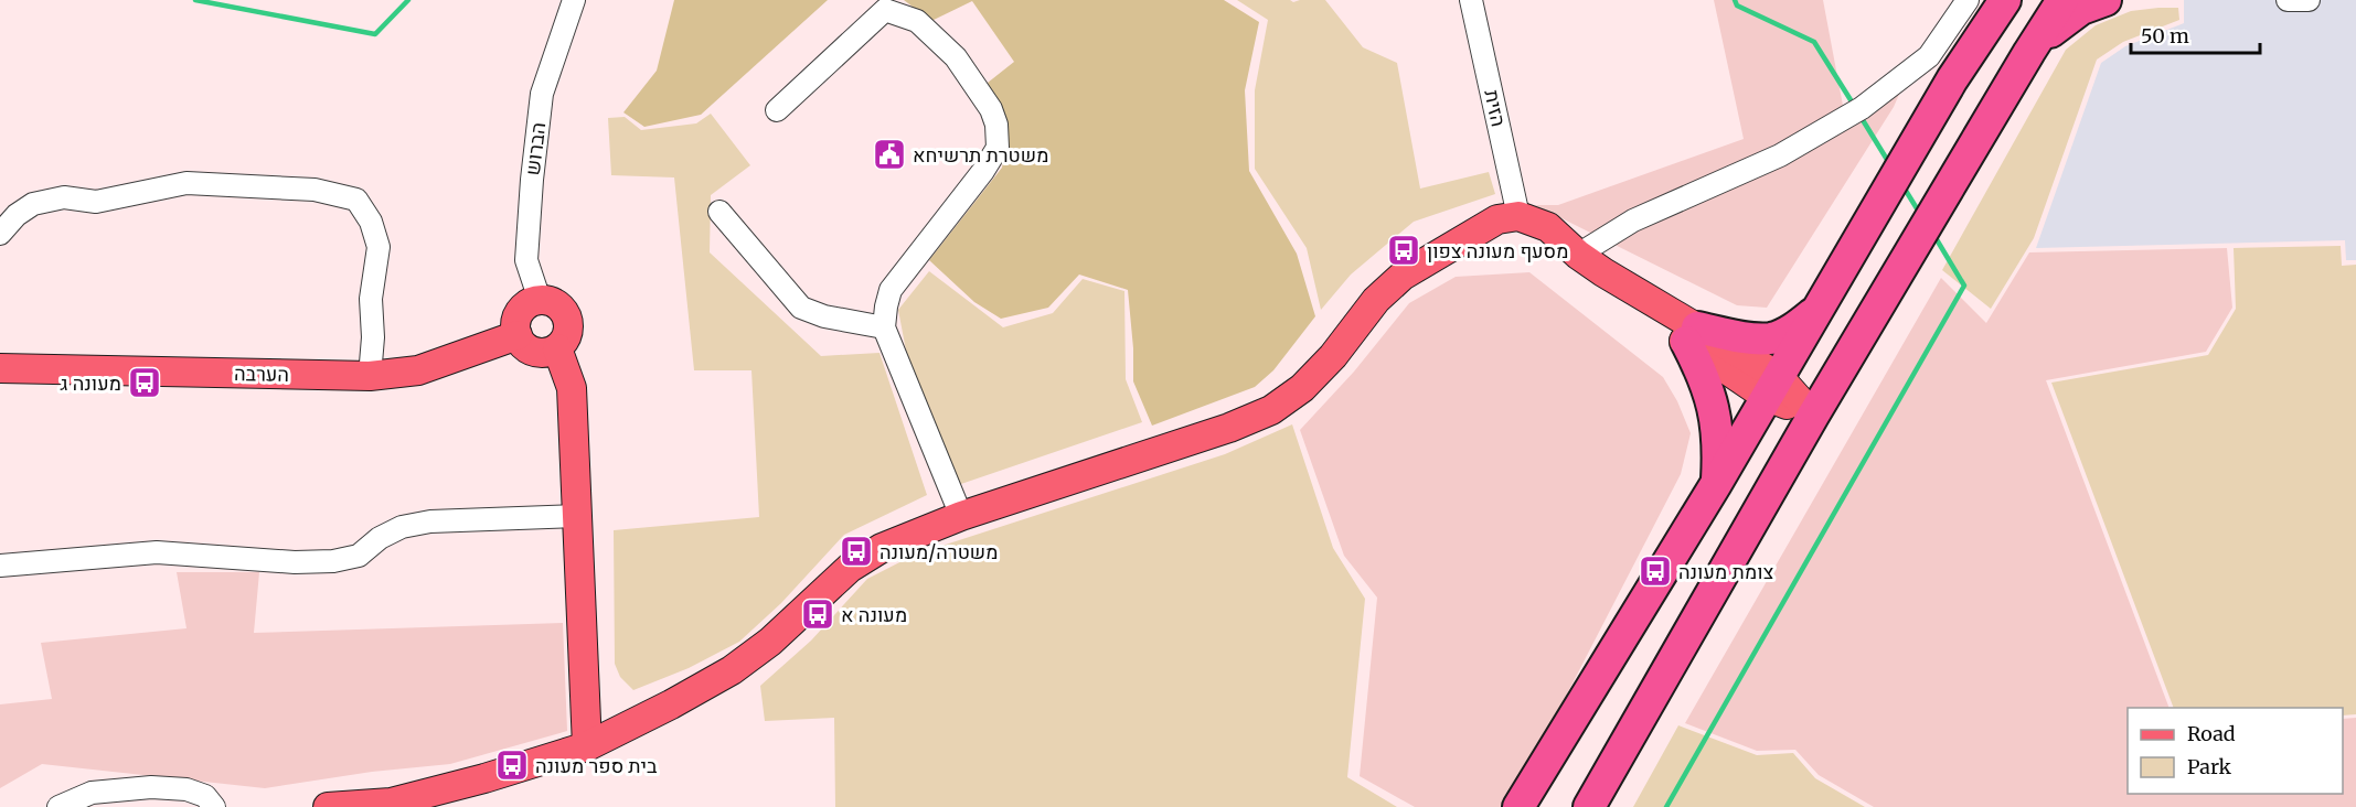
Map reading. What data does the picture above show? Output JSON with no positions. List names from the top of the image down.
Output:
{
  "streets": {
    "main road": ["הערבה"],
    "street": ["הזית", "הברוש"]
  },
  "crossings": [
    ["הברוש", "הערבה"]
  ],
  "places": {
    "public building": ["משטרת תרשיחא"],
    "bus stop": [
      "מסעף מעונה צפון",
      "מעונה ג",
      "משטרה/מעונה",
      "צומת מעונה",
      "מעונה א",
      "בית ספר מעונה"
    ]
  },
  "legend": ["Road", "Park"],
  "scale_bar": "50 m"
}
